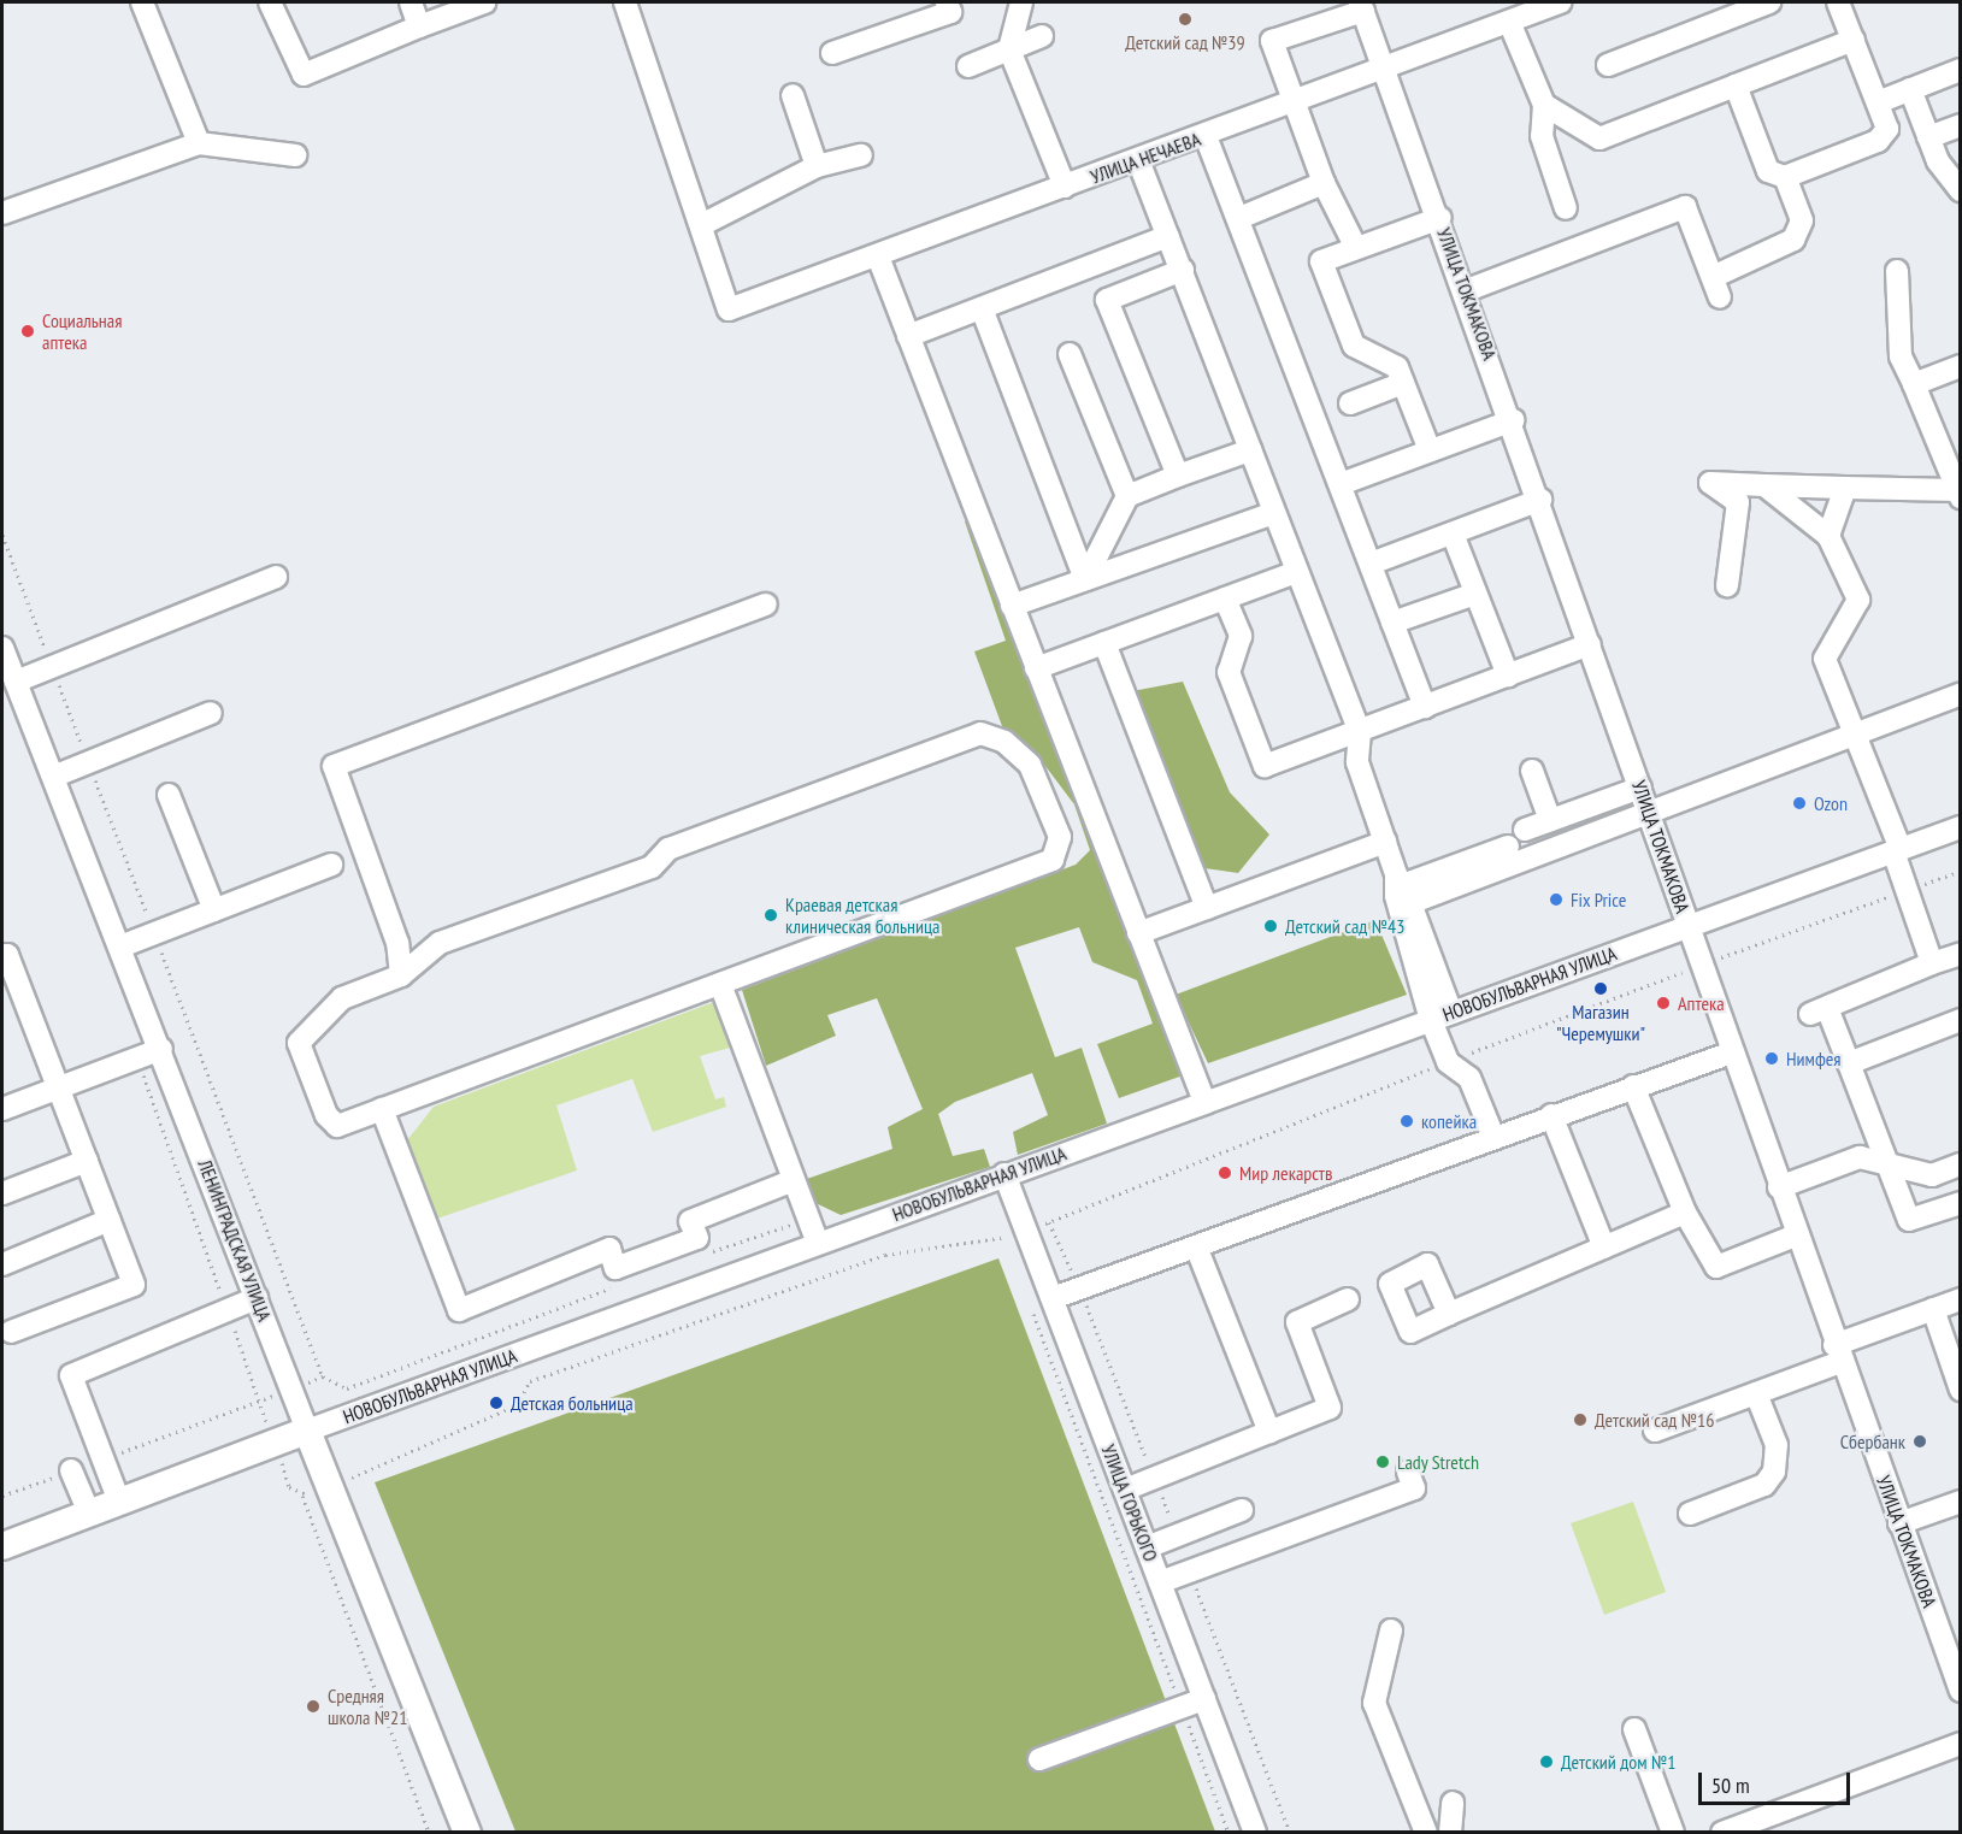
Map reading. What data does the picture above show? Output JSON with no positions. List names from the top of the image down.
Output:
{
  "streets": {
    "main road": ["НОВОБУЛЬВАРНАЯ УЛИЦА", "ЛЕНИНГРАДСКАЯ УЛИЦА"],
    "street": ["УЛИЦА НЕЧАЕВА", "УЛИЦА ТОКМАКОВА", "УЛИЦА ГОРЬКОГО"]
  },
  "crossings": [
    ["УЛИЦА НЕЧАЕВА", "УЛИЦА ТОКМАКОВА"],
    ["УЛИЦА ТОКМАКОВА", "НОВОБУЛЬВАРНАЯ УЛИЦА"],
    ["НОВОБУЛЬВАРНАЯ УЛИЦА", "ЛЕНИНГРАДСКАЯ УЛИЦА"],
    ["НОВОБУЛЬВАРНАЯ УЛИЦА", "УЛИЦА ГОРЬКОГО"]
  ],
  "places": [
    "Детский сад №39",
    "Социальная аптека",
    "Ozon",
    "Fix Price",
    "Краевая детская клиническая больница",
    "Детский сад №43",
    "Магазин \"Черемушки\"",
    "Аптека",
    "Нимфея",
    "копейка",
    "Мир лекарств",
    "Детская больница",
    "Детский сад №16",
    "Сбербанк",
    "Lady Stretch",
    "Средняя школа №21",
    "Детский дом №1"
  ],
  "scale_bar": "50 m"
}
